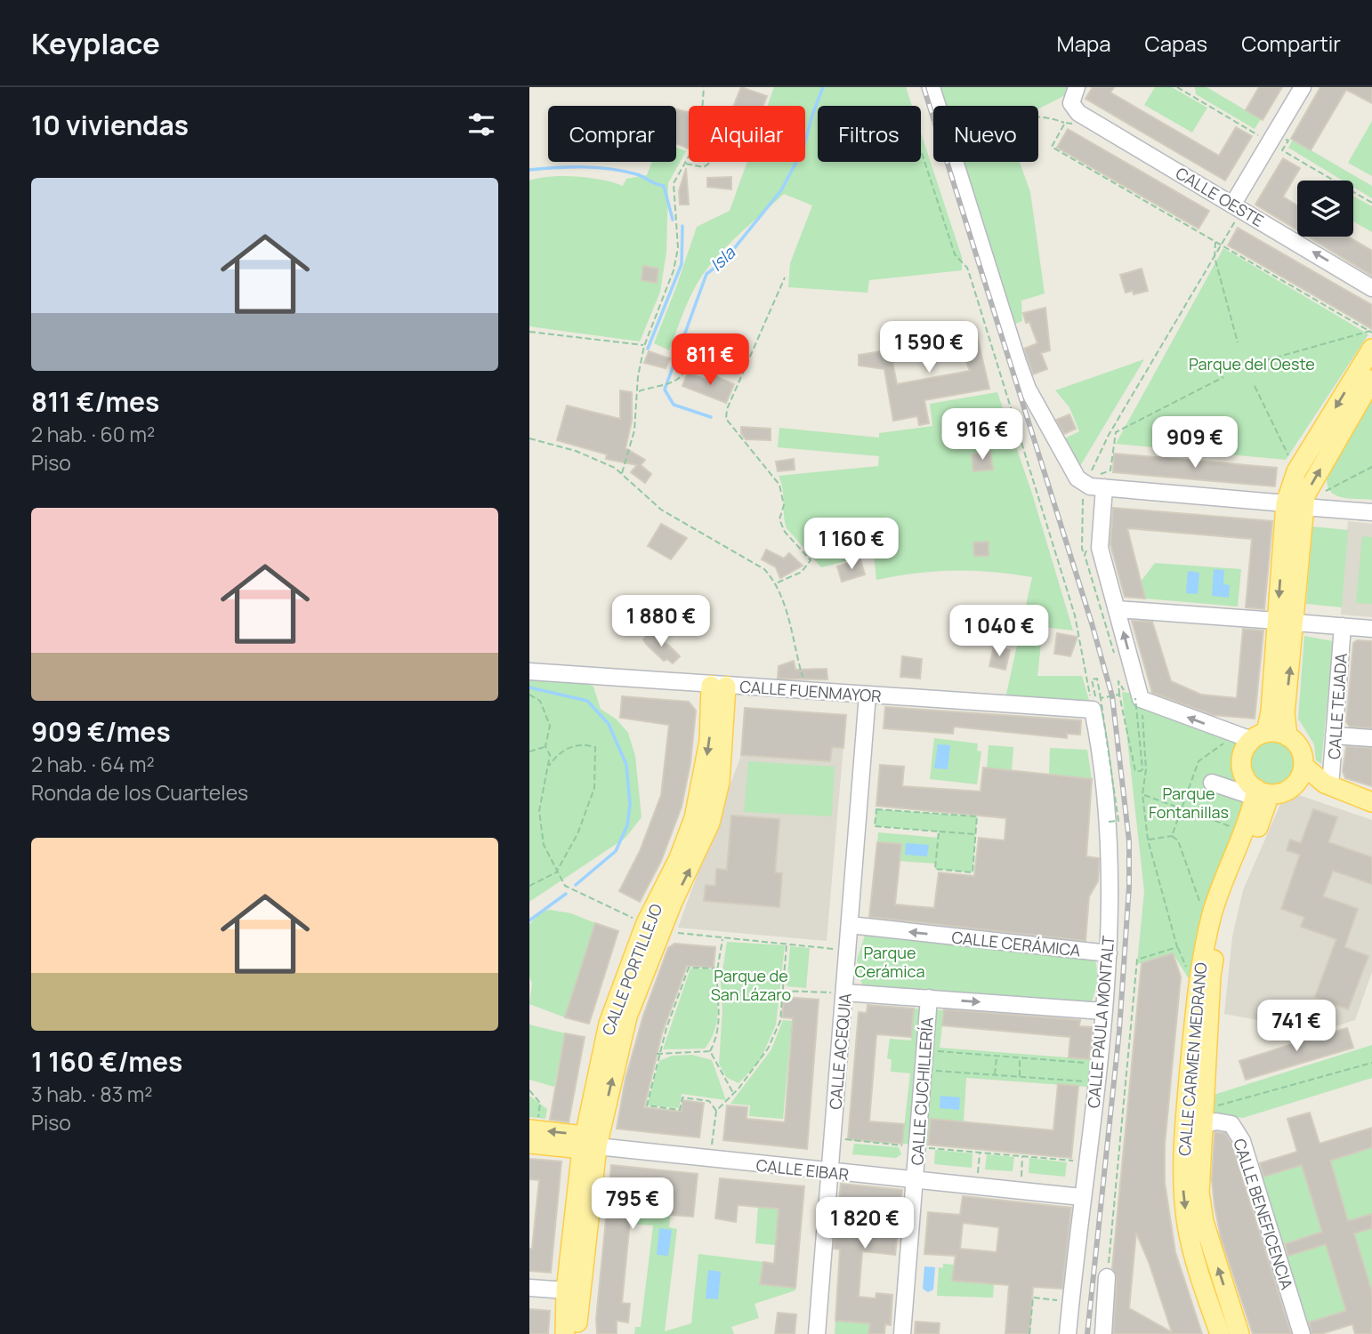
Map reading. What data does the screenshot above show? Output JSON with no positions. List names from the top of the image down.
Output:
{
  "streets": {
    "main road": ["CALLE PORTILLEJO", "CALLE CARMEN MEDRANO", "CALLE EIBAR"],
    "street": [
      "CALLE OESTE",
      "CALLE FUENMAYOR",
      "CALLE TEJADA",
      "CALLE CERÁMICA",
      "CALLE PAULA MONTALT",
      "CALLE ACEQUIA",
      "CALLE CUCHILLERÍA",
      "CALLE BENEFICENCIA"
    ]
  },
  "crossings": [
    ["CALLE FUENMAYOR", "CALLE PORTILLEJO"],
    ["CALLE FUENMAYOR", "CALLE PAULA MONTALT"],
    ["CALLE FUENMAYOR", "CALLE ACEQUIA"],
    ["CALLE CERÁMICA", "CALLE PAULA MONTALT"],
    ["CALLE CERÁMICA", "CALLE ACEQUIA"],
    ["CALLE PORTILLEJO", "CALLE EIBAR"],
    ["CALLE PAULA MONTALT", "CALLE EIBAR"],
    ["CALLE ACEQUIA", "CALLE EIBAR"],
    ["CALLE CARMEN MEDRANO", "CALLE BENEFICENCIA"],
    ["CALLE CUCHILLERÍA", "CALLE EIBAR"]
  ],
  "one_way": ["CALLE OESTE"],
  "water": ["Isla"],
  "parks": [
    "Parque del Oeste",
    "Parque Fontanillas",
    "Parque Cerámica",
    "Parque de San Lázaro"
  ],
  "page": {
    "header": "Keyplace",
    "nav": ["Mapa", "Capas", "Compartir"],
    "heading": "10 viviendas",
    "chip": [
      "Comprar",
      "Alquilar",
      "Filtros",
      "Nuevo"
    ],
    "list": [
      {
        "name": "811 €/mes",
        "note": "2 hab. · 60 m² · Piso"
      },
      {
        "name": "909 €/mes",
        "note": "2 hab. · 64 m² · Ronda de los Cuarteles"
      },
      {
        "name": "1 160 €/mes",
        "note": "3 hab. · 83 m² · Piso"
      }
    ],
    "price": [
      "1 590 €",
      "811 €",
      "916 €",
      "909 €",
      "1 160 €",
      "1 880 €",
      "1 040 €",
      "741 €",
      "795 €",
      "1 820 €"
    ]
  }
}
